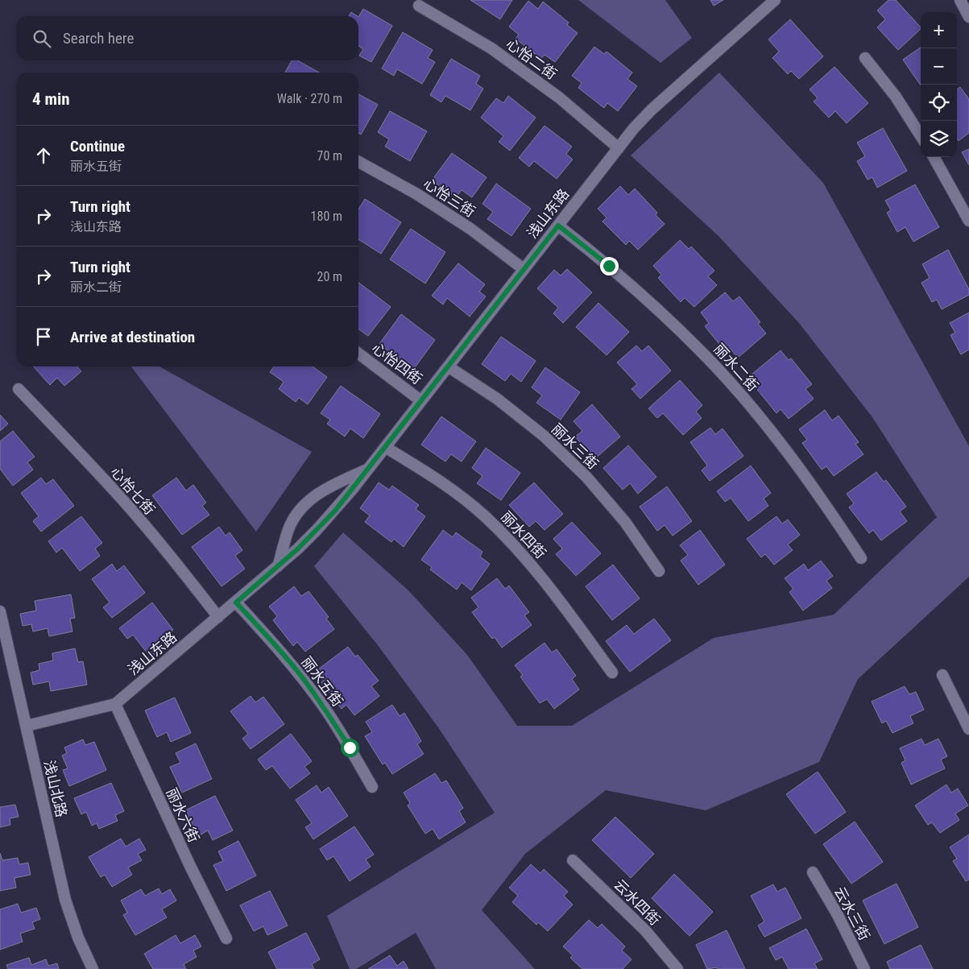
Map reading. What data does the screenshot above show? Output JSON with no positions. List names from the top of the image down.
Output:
{
  "streets": {
    "lane": [
      "心怡二街",
      "心怡三街",
      "浅山东路",
      "心怡四街",
      "丽水二街",
      "丽水三街",
      "心怡七街",
      "丽水四街",
      "丽水五街",
      "浅山北路",
      "丽水六街",
      "云水四街",
      "云水三街"
    ]
  },
  "crossings": [
    ["心怡二街", "浅山东路"],
    ["心怡三街", "浅山东路"],
    ["浅山东路", "心怡四街"],
    ["浅山东路", "丽水二街"],
    ["浅山东路", "丽水三街"],
    ["浅山东路", "心怡七街"],
    ["浅山东路", "丽水四街"],
    ["浅山东路", "丽水五街"],
    ["浅山东路", "浅山北路"],
    ["浅山东路", "丽水六街"]
  ],
  "page": {
    "map_buttons": ["+", "−"],
    "search": "Search here",
    "heading": ["4 min", "Walk · 270 m"],
    "list": [
      ["Continue", "丽水五街", "70 m"],
      ["Turn right", "浅山东路", "180 m"],
      ["Turn right", "丽水二街", "20 m"],
      "Arrive at destination"
    ]
  }
}
